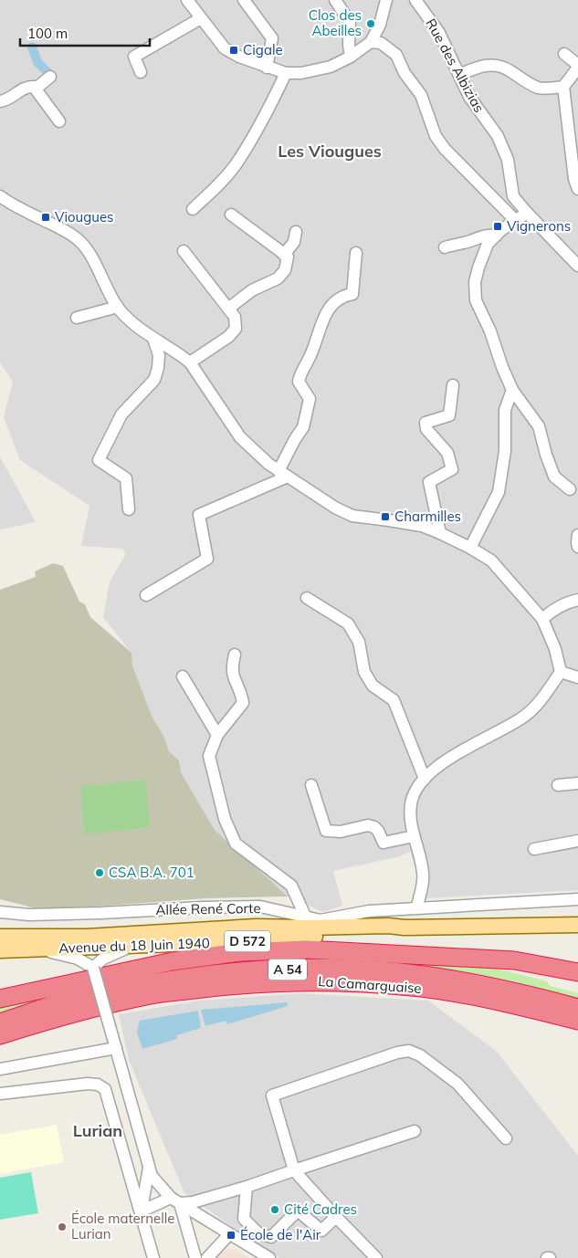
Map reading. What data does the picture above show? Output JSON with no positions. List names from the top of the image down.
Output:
{
  "streets": {
    "highway": ["A 54", "La Camarguaise"],
    "main road": ["D 572", "Avenue du 18 Juin 1940"],
    "street": ["Rue des Albizias", "Allée René Corte"]
  },
  "districts": ["Les Viougues", "Lurian"],
  "places": {
    "other": [
      "Clos des Abeilles",
      "CSA B.A. 701",
      "Cité Cadres",
      "École maternelle Lurian"
    ],
    "transit": [
      "Cigale",
      "Viougues",
      "Vignerons",
      "Charmilles",
      "École de l'Air"
    ]
  },
  "scale_bar": "100 m"
}
